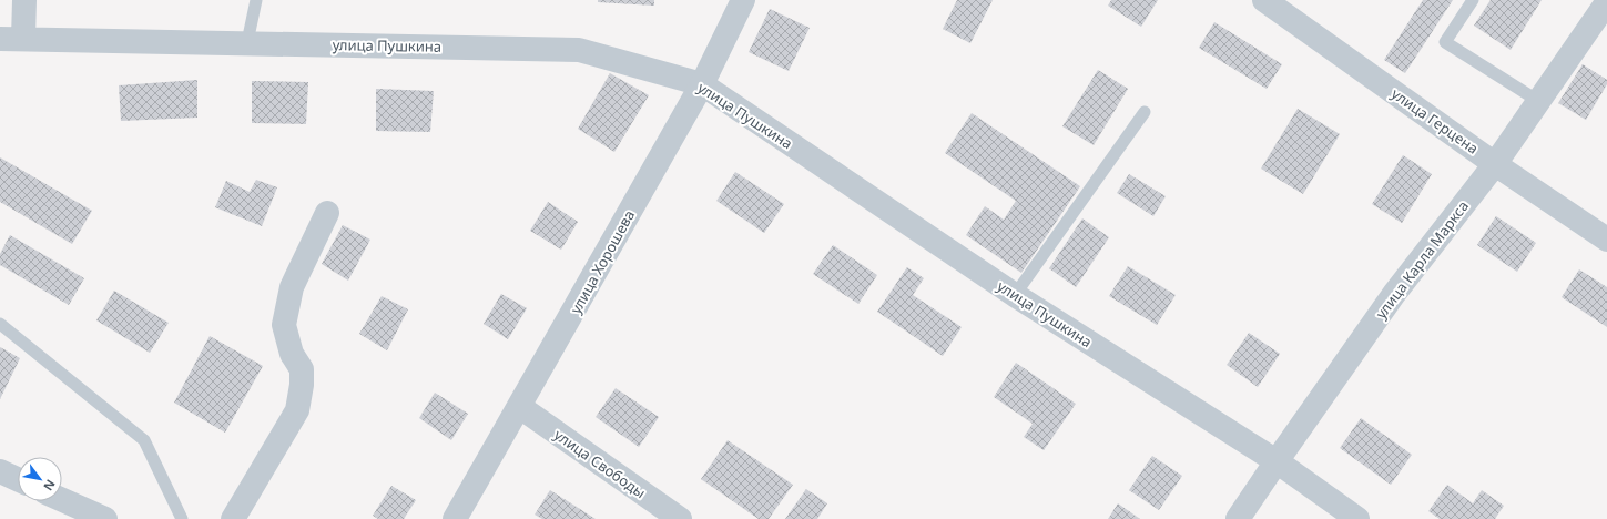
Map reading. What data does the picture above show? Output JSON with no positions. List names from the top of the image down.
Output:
{
  "streets": {
    "street": [
      "улица Пушкина",
      "улица Герцена",
      "улица Карла Маркса",
      "улица Хорошева",
      "улица Свободы"
    ]
  },
  "crossings": [
    ["улица Пушкина", "улица Карла Маркса"],
    ["улица Пушкина", "улица Хорошева"],
    ["улица Герцена", "улица Карла Маркса"],
    ["улица Хорошева", "улица Свободы"]
  ],
  "north": "bottom right"
}
